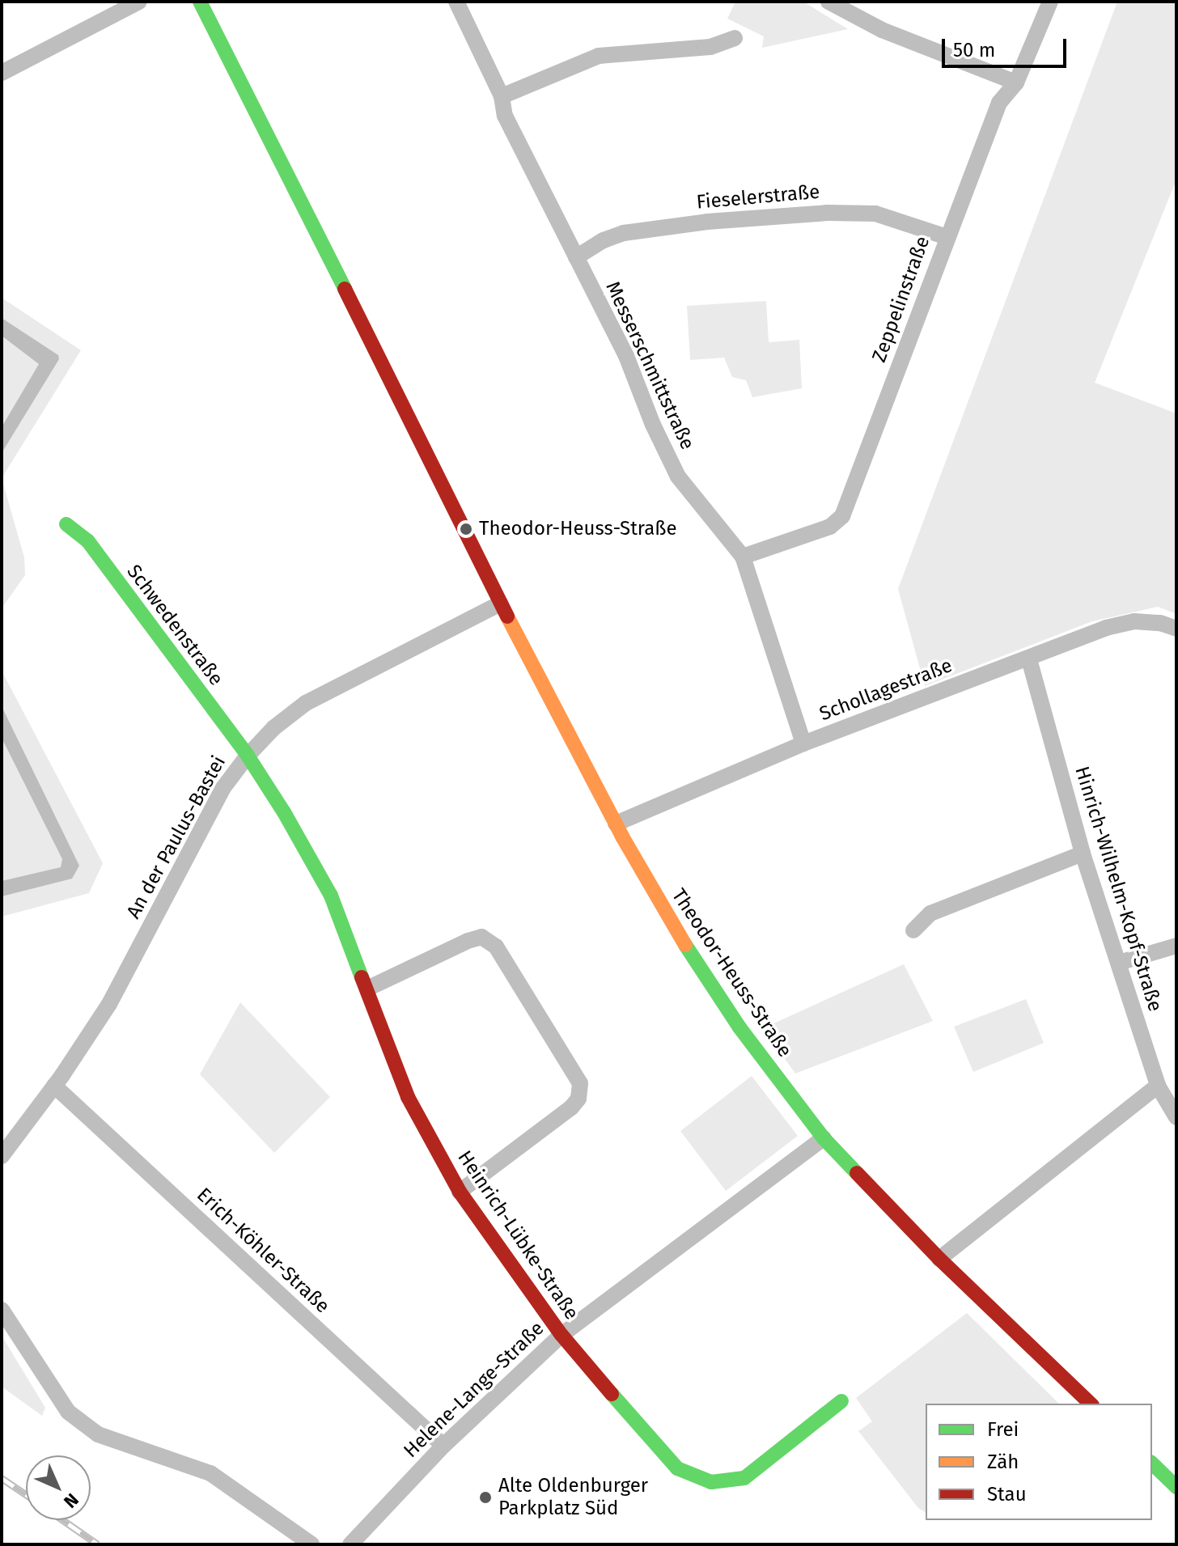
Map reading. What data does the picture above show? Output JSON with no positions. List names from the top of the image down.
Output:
{
  "streets": {
    "street": [
      "Fieselerstraße",
      "Zeppelinstraße",
      "Messerschmittstraße",
      "Schwedenstraße",
      "Schollagestraße",
      "An der Paulus-Bastei",
      "Hinrich-Wilhelm-Kopf-Straße",
      "Theodor-Heuss-Straße",
      "Heinrich-Lübke-Straße",
      "Erich-Köhler-Straße",
      "Helene-Lange-Straße"
    ]
  },
  "crossings": [
    ["Fieselerstraße", "Zeppelinstraße"],
    ["Fieselerstraße", "Messerschmittstraße"],
    ["Zeppelinstraße", "Messerschmittstraße"],
    ["Messerschmittstraße", "Schollagestraße"],
    ["Schwedenstraße", "An der Paulus-Bastei"],
    ["Schwedenstraße", "Heinrich-Lübke-Straße"],
    ["Schollagestraße", "Hinrich-Wilhelm-Kopf-Straße"],
    ["Schollagestraße", "Theodor-Heuss-Straße"],
    ["An der Paulus-Bastei", "Theodor-Heuss-Straße"],
    ["An der Paulus-Bastei", "Heinrich-Lübke-Straße"],
    ["An der Paulus-Bastei", "Erich-Köhler-Straße"],
    ["Theodor-Heuss-Straße", "Helene-Lange-Straße"],
    ["Heinrich-Lübke-Straße", "Helene-Lange-Straße"],
    ["Erich-Köhler-Straße", "Helene-Lange-Straße"]
  ],
  "places": ["Theodor-Heuss-Straße", "Alte Oldenburger Parkplatz Süd"],
  "legend": ["Frei", "Zäh", "Stau"],
  "scale_bar": "50 m",
  "north": "bottom right"
}
